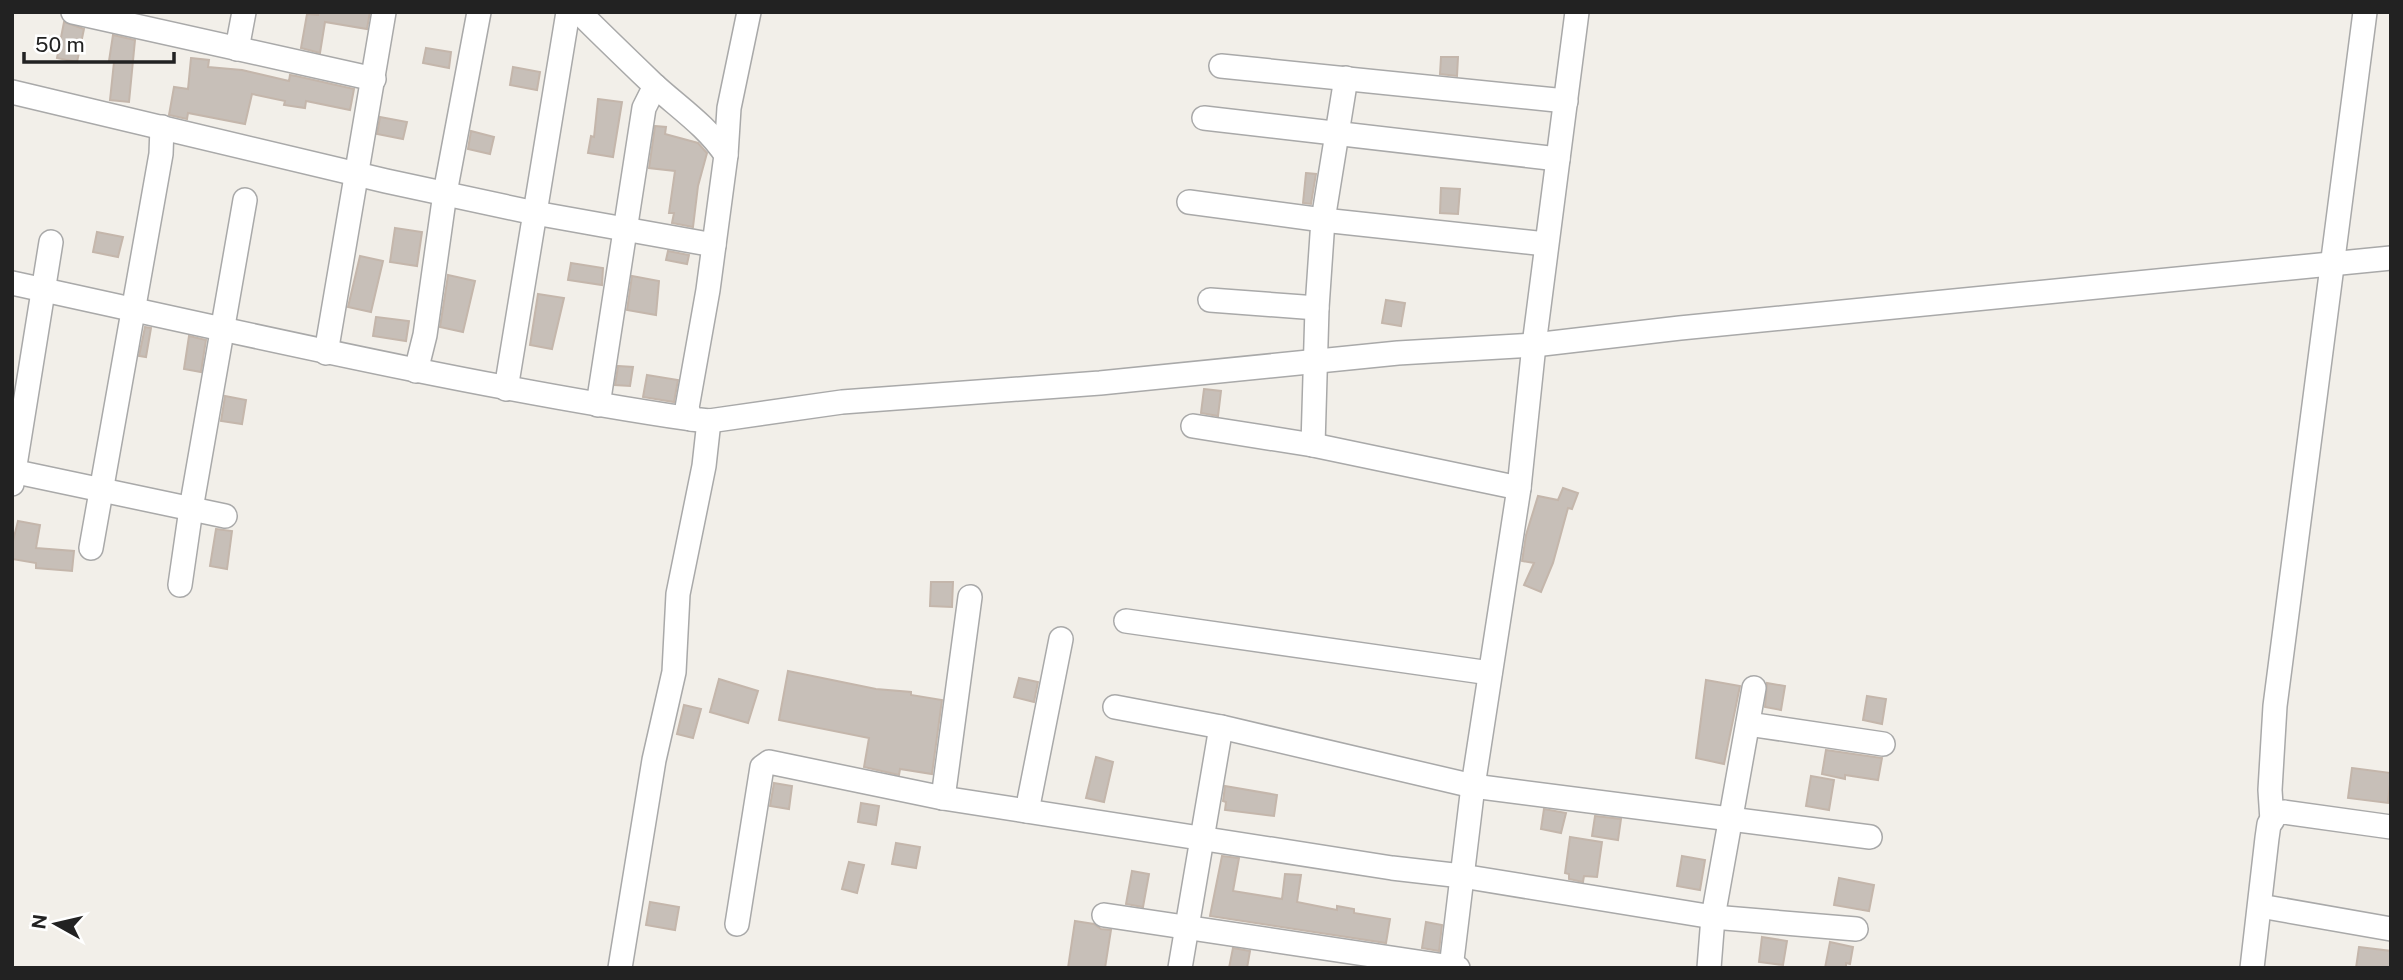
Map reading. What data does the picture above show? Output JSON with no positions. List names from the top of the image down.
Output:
{
  "scale_bar": "50 m",
  "north": "left"
}
